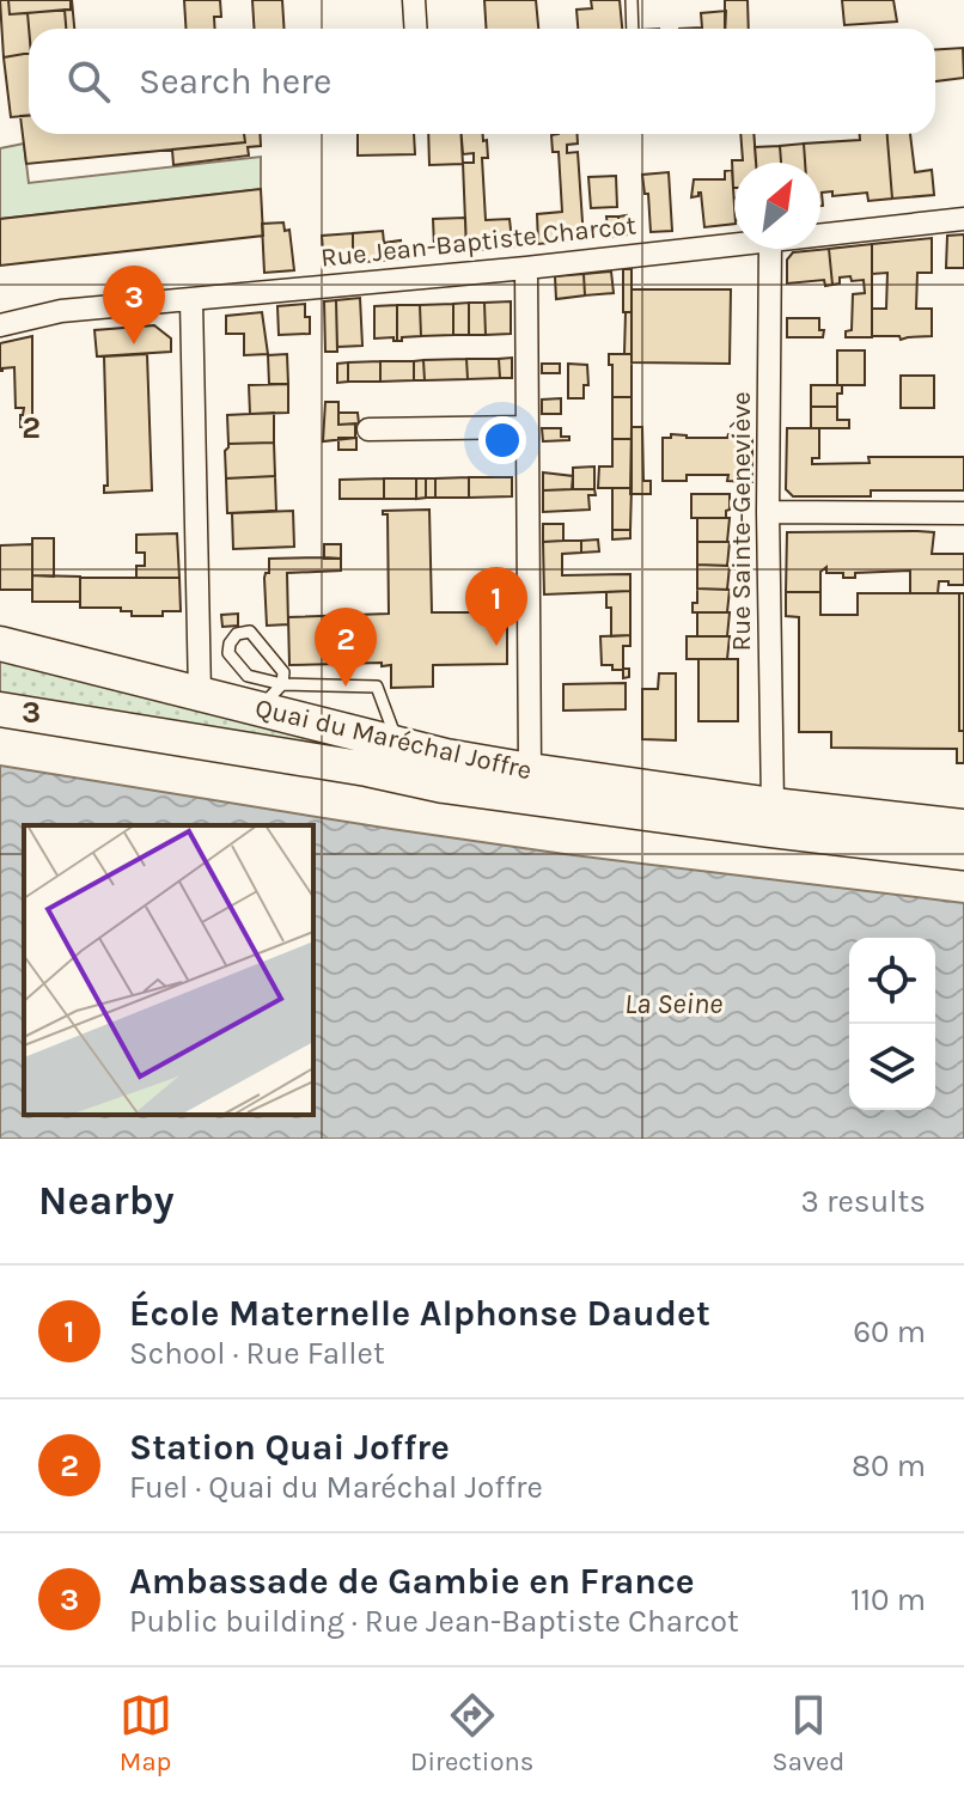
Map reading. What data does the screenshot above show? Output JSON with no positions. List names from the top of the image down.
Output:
{
  "streets": {
    "main road": ["Quai du Maréchal Joffre"],
    "street": ["Rue Jean-Baptiste Charcot", "Rue Sainte-Geneviève"]
  },
  "crossings": [
    ["Rue Sainte-Geneviève", "Quai du Maréchal Joffre"]
  ],
  "water": ["La Seine"],
  "north": "top right",
  "page": {
    "search": "Search here",
    "pins": ["3", "1", "2"],
    "heading": ["Nearby", "3 results"],
    "list": [
      {
        "mark": "1",
        "name": "École Maternelle Alphonse Daudet",
        "note": "School · Rue Fallet",
        "value": "60 m"
      },
      {
        "mark": "2",
        "name": "Station Quai Joffre",
        "note": "Fuel · Quai du Maréchal Joffre",
        "value": "80 m"
      },
      {
        "mark": "3",
        "name": "Ambassade de Gambie en France",
        "note": "Public building · Rue Jean-Baptiste Charcot",
        "value": "110 m"
      }
    ],
    "nav": ["Map", "Directions", "Saved"]
  },
  "grid": {
    "rows": ["2", "3"]
  }
}
